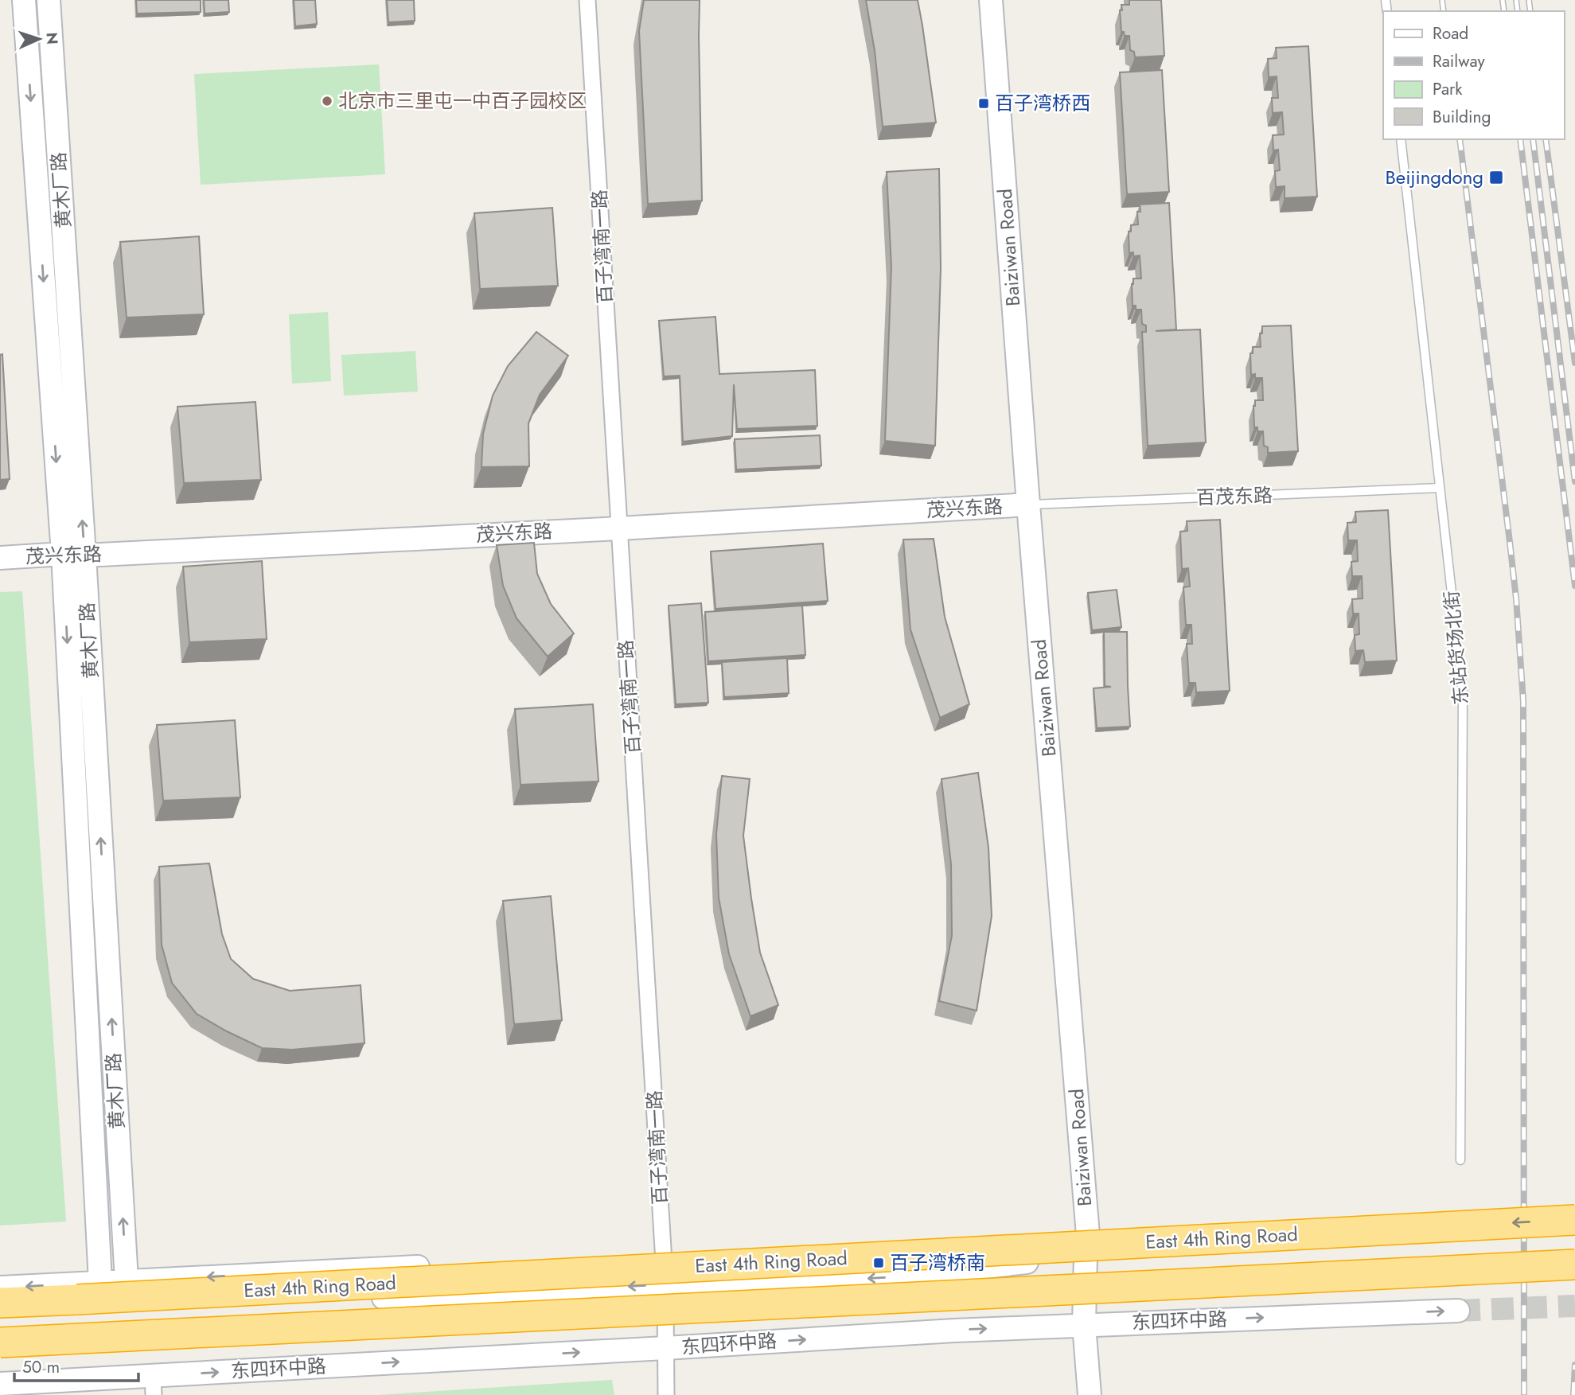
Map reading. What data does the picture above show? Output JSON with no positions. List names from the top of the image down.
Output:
{
  "streets": {
    "highway": ["East 4th Ring Road"],
    "main road": [
      "黄木厂路",
      "Baiziwan Road",
      "茂兴东路",
      "东四环中路"
    ],
    "street": ["百子湾南一路"],
    "lane": ["百茂东路", "东站货场北街"]
  },
  "crossings": [
    ["黄木厂路", "茂兴东路"],
    ["百子湾南一路", "茂兴东路"],
    ["百子湾南一路", "东四环中路"],
    ["Baiziwan Road", "百茂东路"],
    ["Baiziwan Road", "茂兴东路"],
    ["Baiziwan Road", "东四环中路"],
    ["百茂东路", "茂兴东路"],
    ["百茂东路", "东站货场北街"]
  ],
  "places": {
    "other": ["北京市三里屯一中百子园校区"],
    "transit": ["百子湾桥西", "Beijingdong", "百子湾桥南"]
  },
  "legend": [
    "Road",
    "Railway",
    "Park",
    "Building"
  ],
  "scale_bar": "50 m",
  "north": "right"
}
